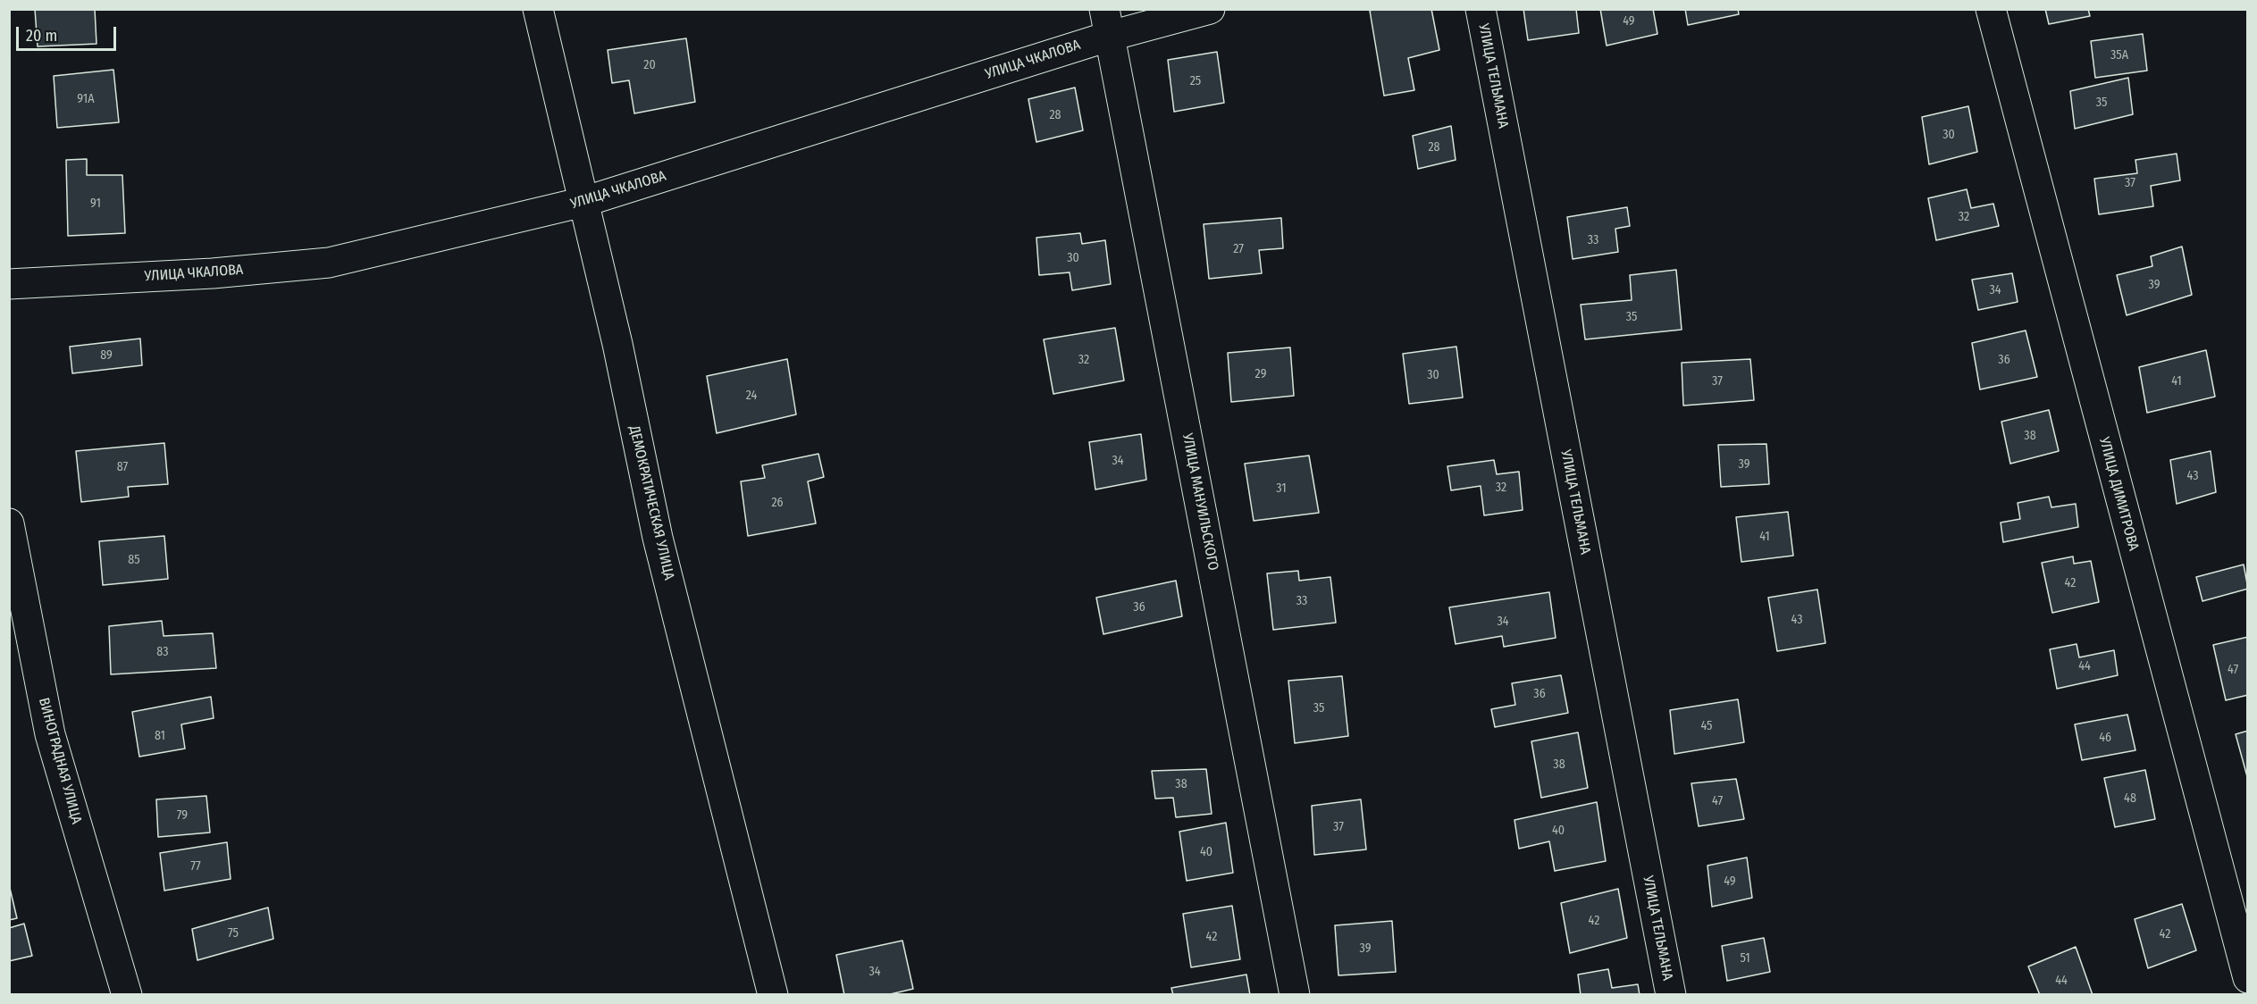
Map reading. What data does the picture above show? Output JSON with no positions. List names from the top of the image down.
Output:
{
  "streets": {
    "street": [
      "УЛИЦА ЧКАЛОВА",
      "УЛИЦА ТЕЛЬМАНА",
      "УЛИЦА ДИМИТРОВА",
      "УЛИЦА МАНУИЛЬСКОГО",
      "ДЕМОКРАТИЧЕСКАЯ УЛИЦА",
      "ВИНОГРАДНАЯ УЛИЦА"
    ]
  },
  "crossings": [
    ["УЛИЦА ЧКАЛОВА", "УЛИЦА МАНУИЛЬСКОГО"],
    ["УЛИЦА ЧКАЛОВА", "ДЕМОКРАТИЧЕСКАЯ УЛИЦА"]
  ],
  "house_numbers": [
    "49",
    "35А",
    "20",
    "25",
    "91А",
    "35",
    "28",
    "30",
    "28",
    "37",
    "91",
    "32",
    "33",
    "27",
    "30",
    "39",
    "34",
    "35",
    "89",
    "32",
    "36",
    "29",
    "30",
    "37",
    "41",
    "24",
    "38",
    "34",
    "39",
    "87",
    "43",
    "32",
    "31",
    "26",
    "41",
    "85",
    "42",
    "33",
    "36",
    "43",
    "34",
    "83",
    "44",
    "47",
    "36",
    "35",
    "45",
    "81",
    "46",
    "38",
    "38",
    "48",
    "47",
    "79",
    "37",
    "40",
    "40",
    "77",
    "49",
    "42",
    "75",
    "42",
    "42",
    "39",
    "51",
    "34",
    "44"
  ],
  "scale_bar": "20 m"
}
